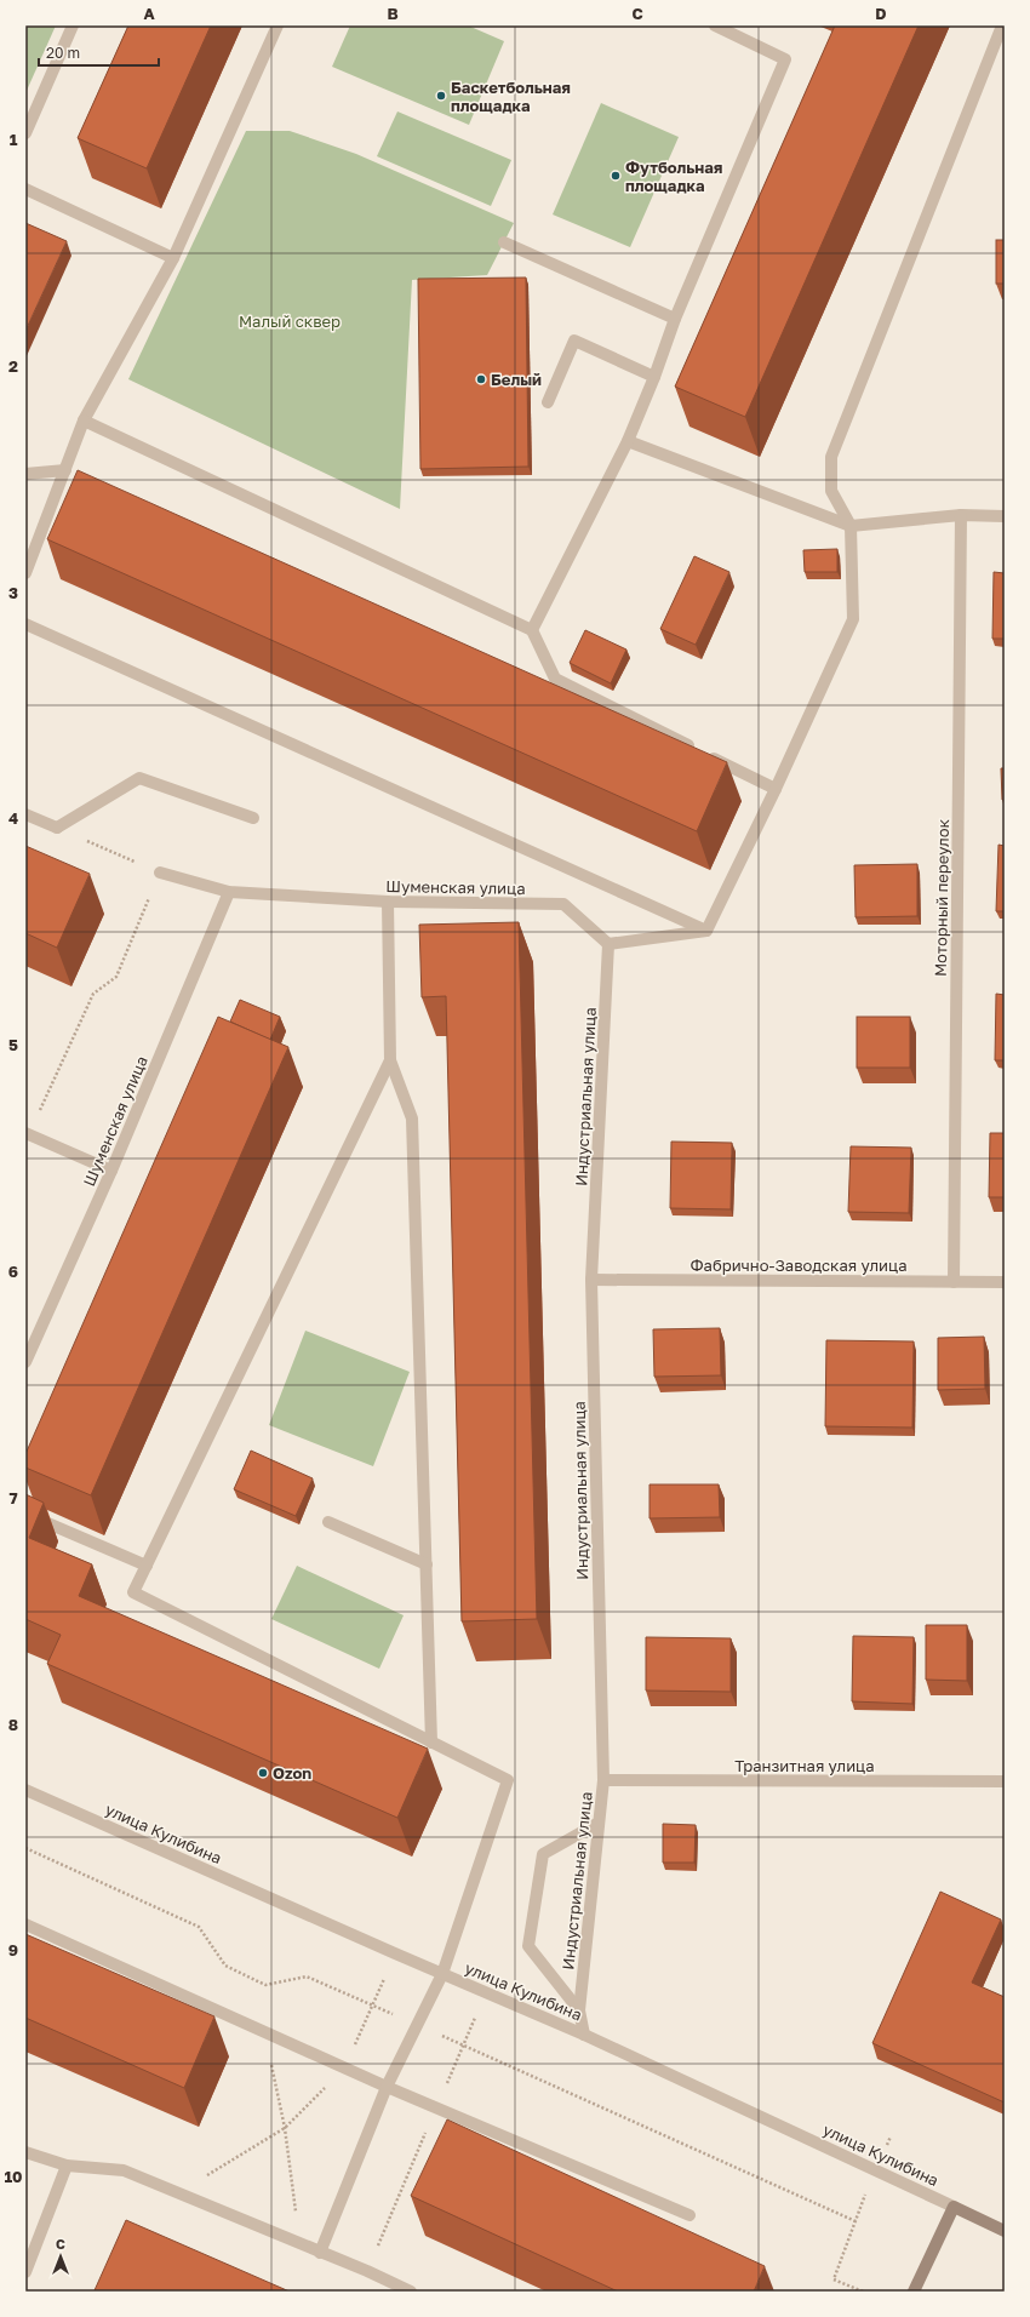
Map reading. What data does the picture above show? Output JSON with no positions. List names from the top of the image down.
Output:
{
  "streets": {
    "street": [
      "Шуменская улица",
      "Моторный переулок",
      "Индустриальная улица",
      "Фабрично-Заводская улица",
      "Транзитная улица",
      "улица Кулибина"
    ]
  },
  "crossings": [
    ["Шуменская улица", "Индустриальная улица"],
    ["Моторный переулок", "Фабрично-Заводская улица"],
    ["Индустриальная улица", "Фабрично-Заводская улица"],
    ["Индустриальная улица", "Транзитная улица"],
    ["Индустриальная улица", "улица Кулибина"]
  ],
  "parks": ["Малый сквер"],
  "places": [
    "Баскетбольная площадка",
    "Футбольная площадка",
    "Белый",
    "Ozon"
  ],
  "scale_bar": "20 m",
  "north": "top",
  "grid": {
    "columns": [
      "A",
      "B",
      "C",
      "D"
    ],
    "rows": [
      "1",
      "2",
      "3",
      "4",
      "5",
      "6",
      "7",
      "8",
      "9",
      "10"
    ]
  }
}
